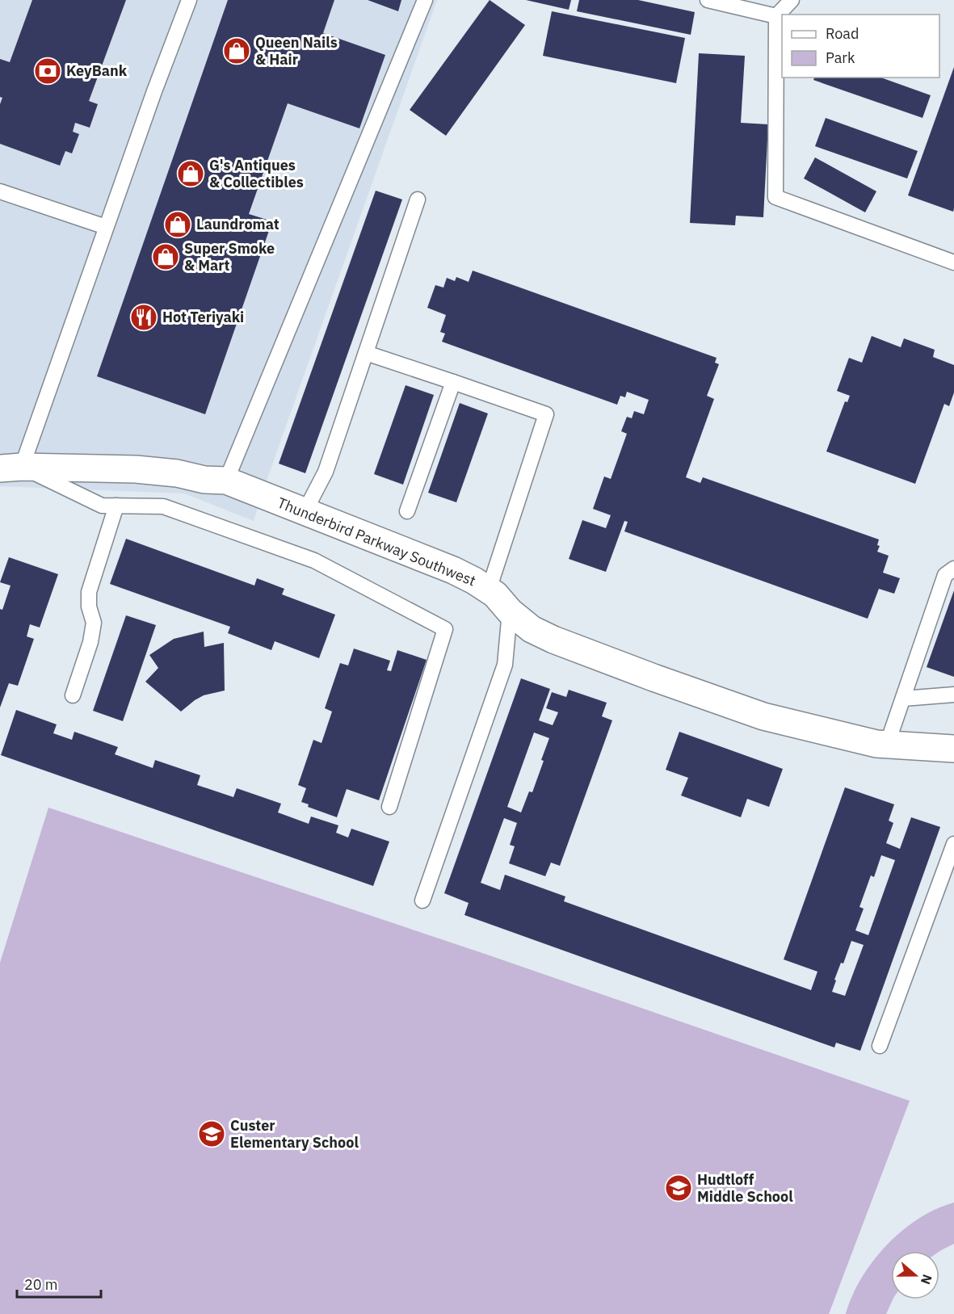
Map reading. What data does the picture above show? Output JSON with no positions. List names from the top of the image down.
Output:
{
  "streets": {
    "street": ["Thunderbird Parkway Southwest"]
  },
  "places": {
    "shop": [
      "Queen Nails & Hair",
      "G's Antiques & Collectibles",
      "Laundromat",
      "Super Smoke & Mart"
    ],
    "bank": ["KeyBank"],
    "restaurant": ["Hot Teriyaki"],
    "school or university": ["Custer Elementary School", "Hudtloff Middle School"]
  },
  "legend": ["Road", "Park"],
  "scale_bar": "20 m",
  "north": "right"
}
